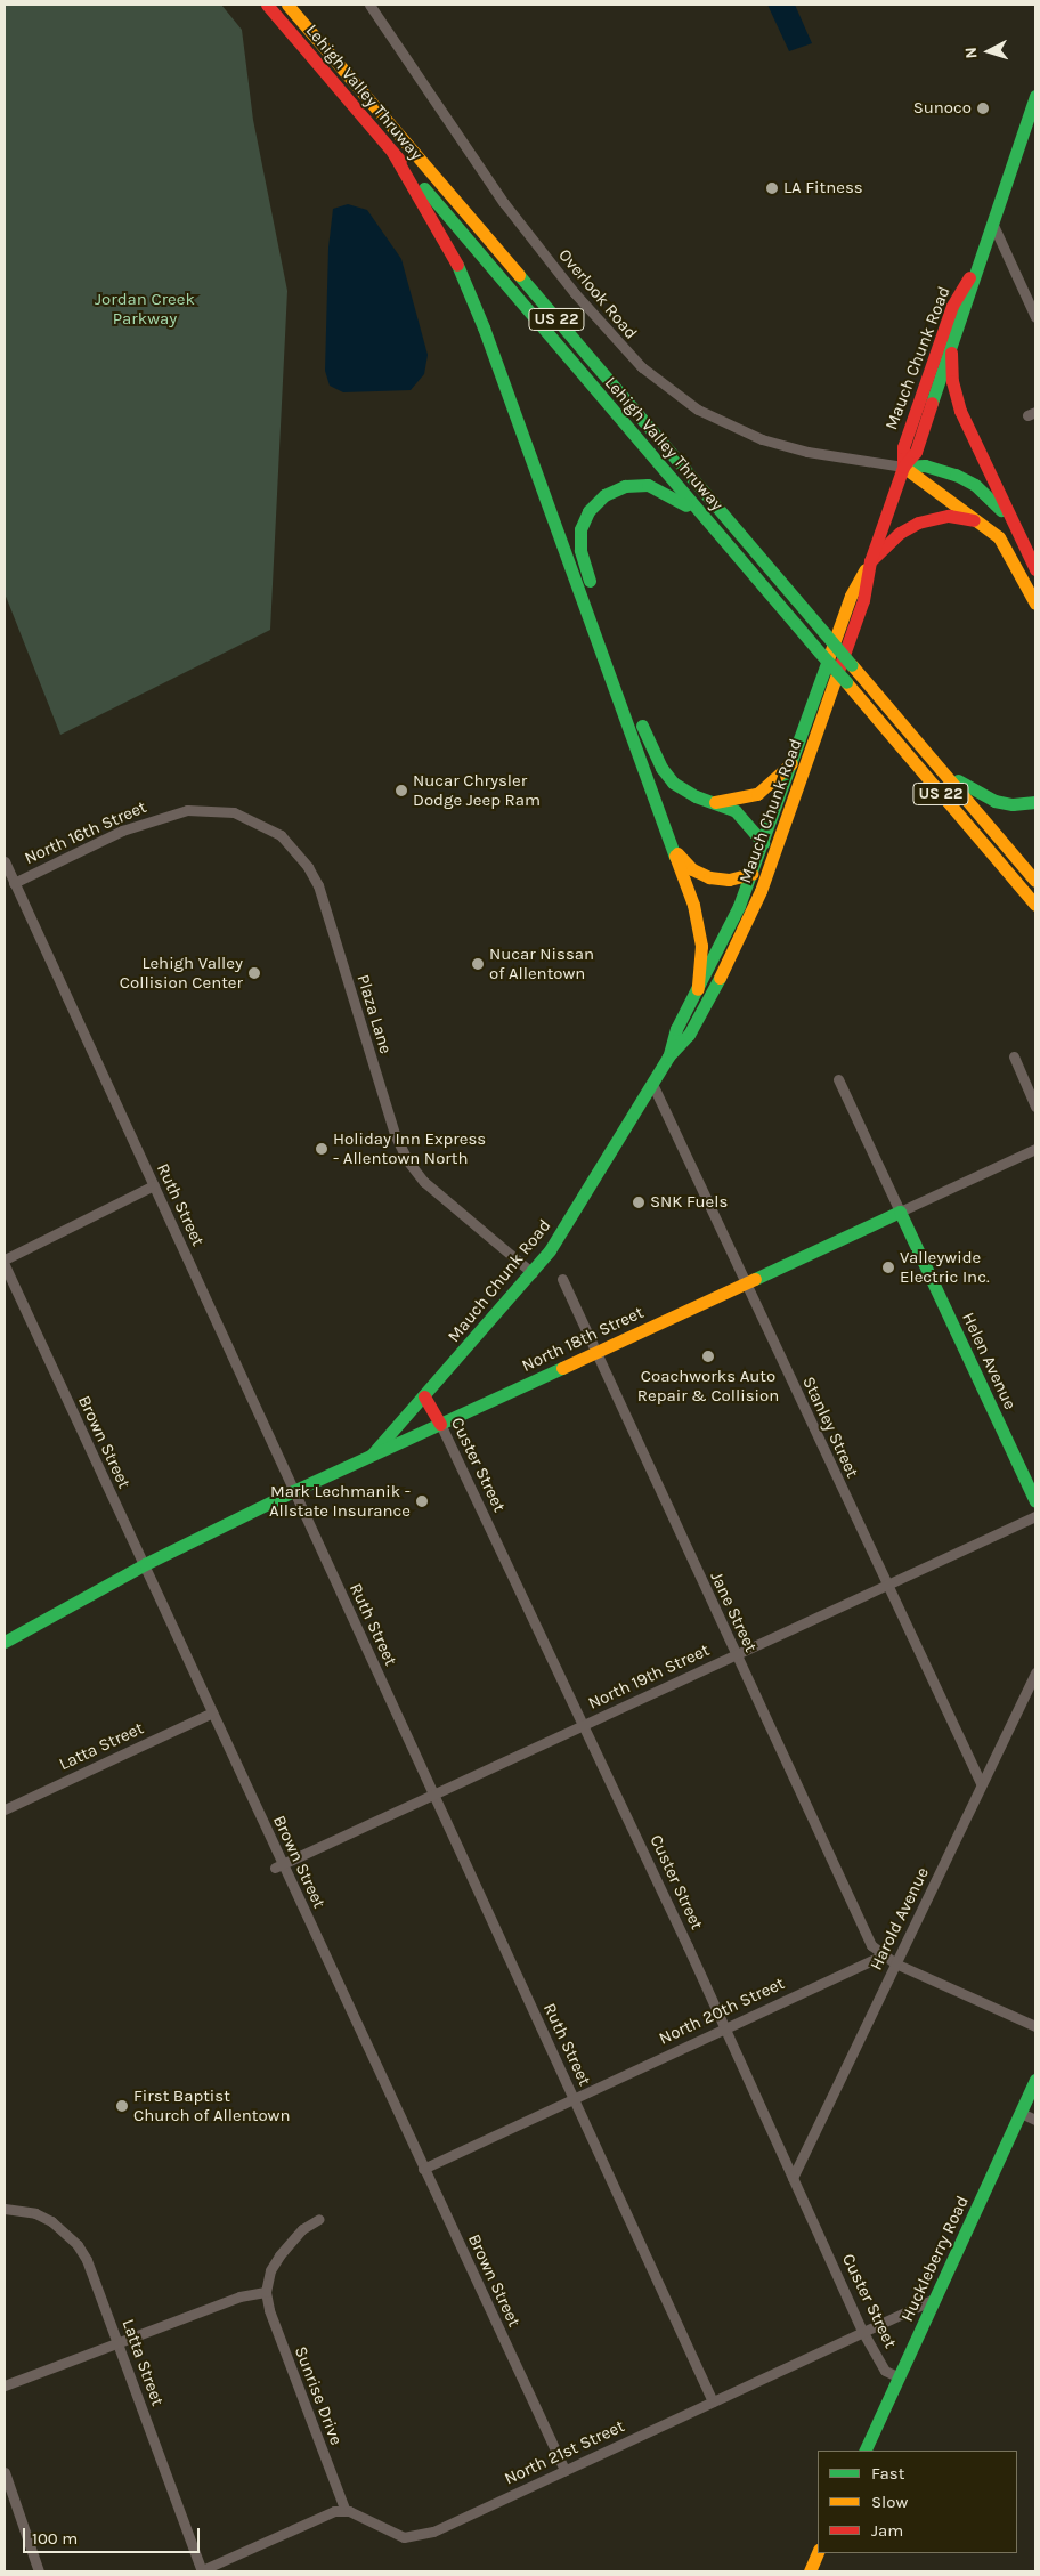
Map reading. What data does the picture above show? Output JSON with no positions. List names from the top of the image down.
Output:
{
  "streets": {
    "main road": [
      "Lehigh Valley Thruway",
      "US 22",
      "Mauch Chunk Road",
      "North 18th Street",
      "Helen Avenue",
      "Custer Street",
      "Huckleberry Road"
    ],
    "street": [
      "Overlook Road",
      "North 16th Street",
      "Plaza Lane",
      "Ruth Street",
      "Stanley Street",
      "Brown Street",
      "Jane Street",
      "North 19th Street",
      "Latta Street",
      "Harold Avenue",
      "North 20th Street",
      "Sunrise Drive",
      "North 21st Street"
    ]
  },
  "crossings": [
    ["Overlook Road", "Mauch Chunk Road"],
    ["Mauch Chunk Road", "Plaza Lane"],
    ["Mauch Chunk Road", "North 18th Street"],
    ["Mauch Chunk Road", "Stanley Street"],
    ["Mauch Chunk Road", "Custer Street"],
    ["North 16th Street", "Plaza Lane"],
    ["North 16th Street", "Ruth Street"],
    ["Ruth Street", "North 18th Street"],
    ["Ruth Street", "North 19th Street"],
    ["Ruth Street", "North 20th Street"],
    ["Ruth Street", "North 21st Street"],
    ["North 18th Street", "Helen Avenue"],
    ["North 18th Street", "Stanley Street"],
    ["North 18th Street", "Brown Street"],
    ["North 18th Street", "Custer Street"],
    ["North 18th Street", "Jane Street"],
    ["Stanley Street", "North 19th Street"],
    ["Stanley Street", "Harold Avenue"],
    ["Brown Street", "North 19th Street"],
    ["Brown Street", "Latta Street"],
    ["Brown Street", "North 20th Street"],
    ["Brown Street", "North 21st Street"],
    ["Custer Street", "North 19th Street"],
    ["Custer Street", "Harold Avenue"],
    ["Custer Street", "North 20th Street"],
    ["Custer Street", "Huckleberry Road"],
    ["Custer Street", "North 21st Street"],
    ["Jane Street", "North 19th Street"],
    ["Jane Street", "North 20th Street"],
    ["Huckleberry Road", "North 21st Street"],
    ["Sunrise Drive", "North 21st Street"]
  ],
  "parks": ["Jordan Creek Parkway"],
  "places": [
    "Sunoco",
    "LA Fitness",
    "Nucar Chrysler Dodge Jeep Ram",
    "Nucar Nissan of Allentown",
    "Lehigh Valley Collision Center",
    "Holiday Inn Express - Allentown North",
    "SNK Fuels",
    "Valleywide Electric Inc.",
    "Coachworks Auto Repair & Collision",
    "Mark Lechmanik - Allstate Insurance",
    "First Baptist Church of Allentown"
  ],
  "legend": ["Fast", "Slow", "Jam"],
  "scale_bar": "100 m",
  "north": "left"
}
